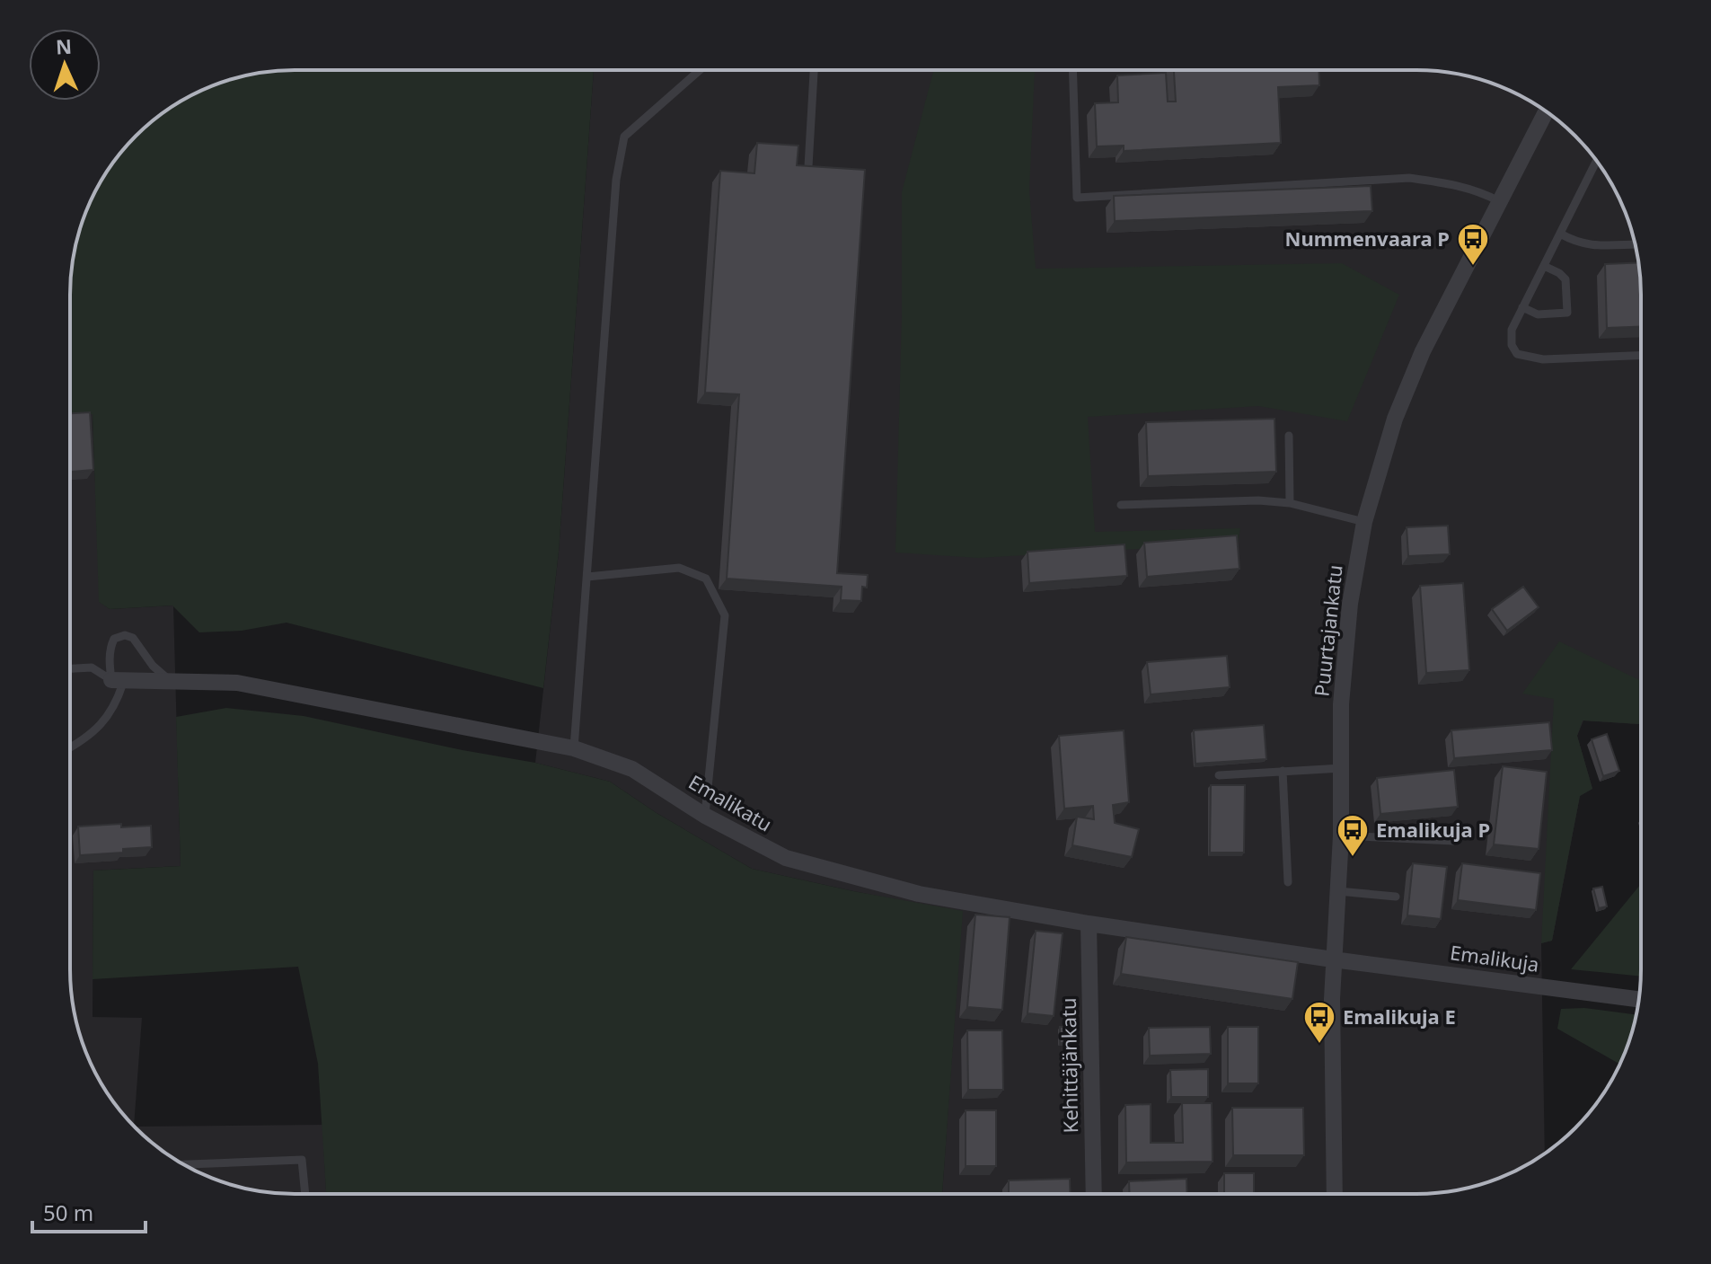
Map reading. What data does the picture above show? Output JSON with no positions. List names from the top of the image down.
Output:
{
  "streets": {
    "street": [
      "Puurtajankatu",
      "Emalikatu",
      "Emalikuja",
      "Kehittäjänkatu"
    ]
  },
  "crossings": [
    ["Puurtajankatu", "Emalikatu"],
    ["Puurtajankatu", "Emalikuja"],
    ["Emalikatu", "Emalikuja"],
    ["Emalikatu", "Kehittäjänkatu"]
  ],
  "places": {
    "bus stop": ["Nummenvaara P", "Emalikuja P", "Emalikuja E"]
  },
  "scale_bar": "50 m",
  "north": "top"
}
